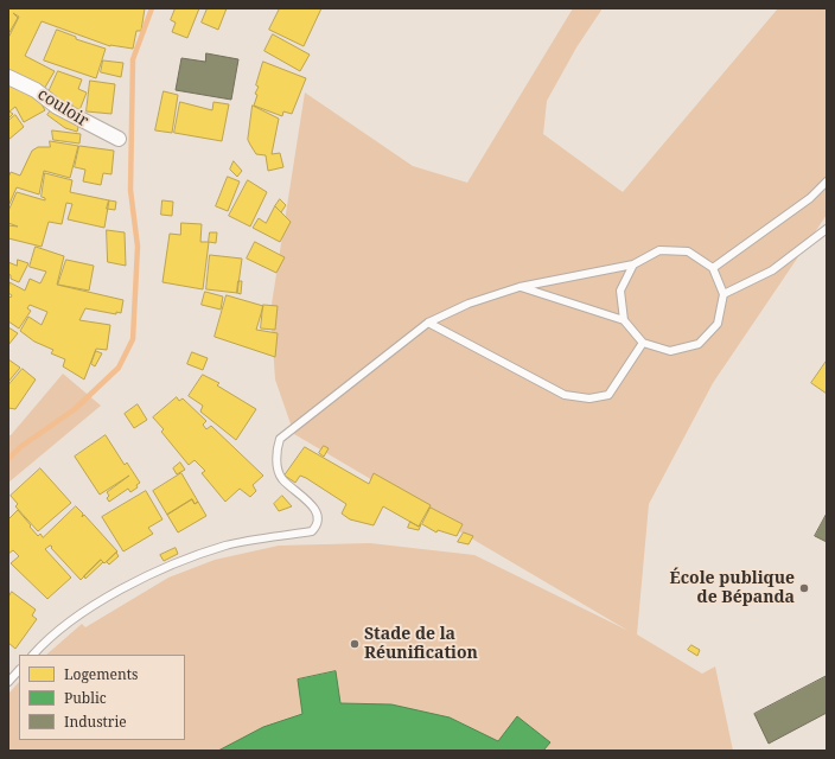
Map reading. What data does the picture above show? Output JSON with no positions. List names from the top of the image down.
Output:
{
  "streets": {
    "street": ["couloir"]
  },
  "places": ["École publique de Bépanda", "Stade de la Réunification"],
  "legend": ["Logements", "Public", "Industrie"]
}
